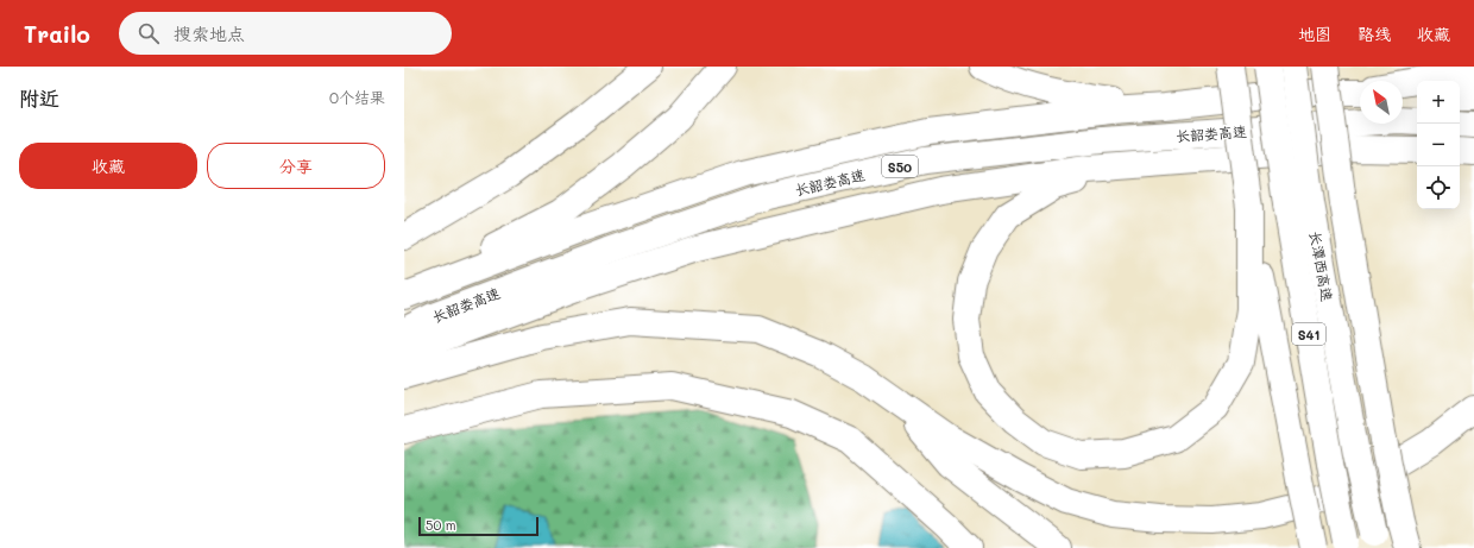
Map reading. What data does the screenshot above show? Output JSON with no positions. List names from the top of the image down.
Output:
{
  "streets": {
    "highway": [
      "长韶娄高速",
      "S50",
      "长潭西高速",
      "S41"
    ]
  },
  "scale_bar": "50 m",
  "north": "top left",
  "page": {
    "header": "Trailo",
    "search": "搜索地点",
    "nav": ["地图", "路线", "收藏"],
    "heading": ["附近", "0个结果"],
    "map_buttons": ["+", "−"],
    "buttons": ["收藏", "分享"],
    "scale": "50 m"
  }
}
